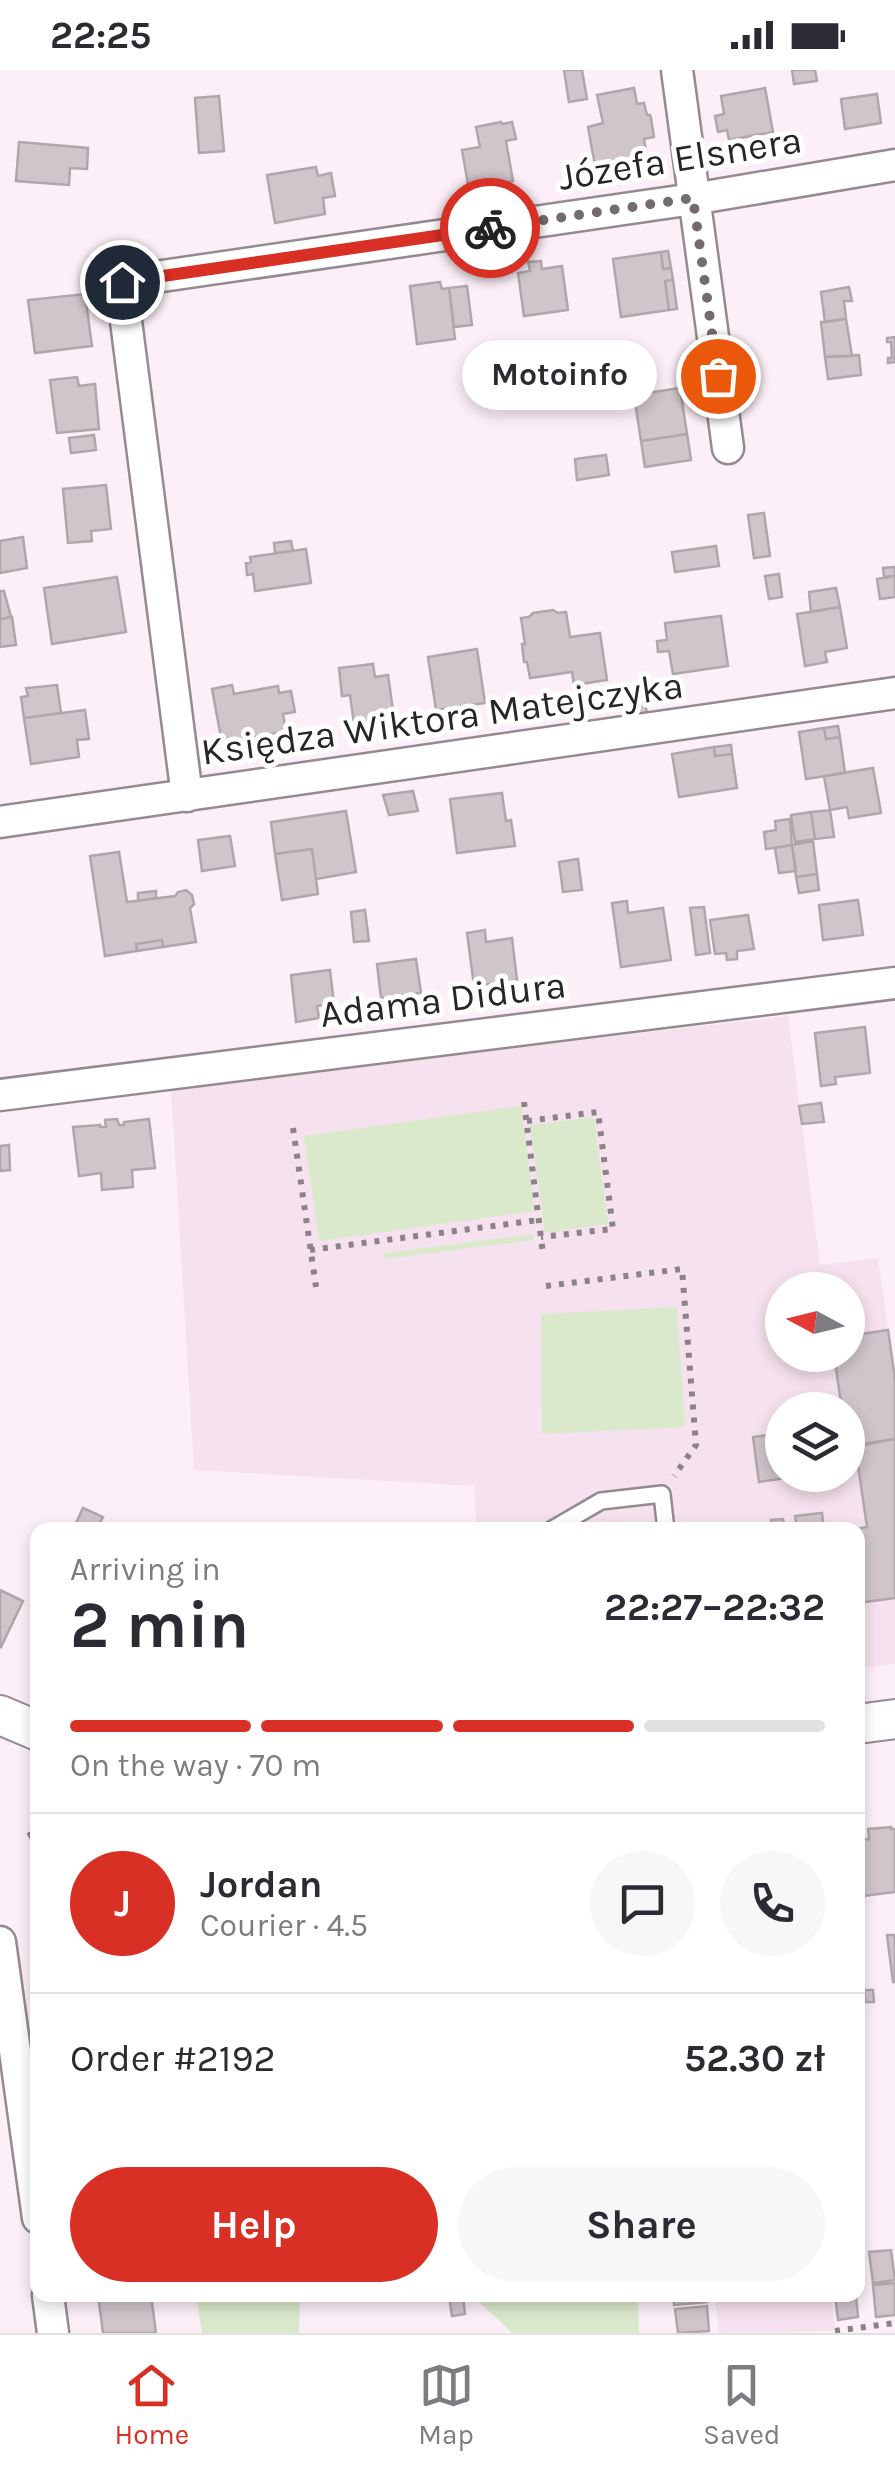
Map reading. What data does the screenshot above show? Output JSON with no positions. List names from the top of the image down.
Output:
{
  "streets": {
    "street": ["Józefa Elsnera", "Księdza Wiktora Matejczyka", "Adama Didura"]
  },
  "crossings": [
    ["Józefa Elsnera", "Księdza Wiktora Matejczyka"]
  ],
  "places": ["Motoinfo"],
  "north": "left",
  "page": {
    "status": "22:25",
    "bubble": "Motoinfo",
    "heading": ["2 min", "Arriving in", "22:27–22:32"],
    "panel": [
      "Jordan",
      "Courier · 4.5",
      "Order #2192",
      "52.30 zł"
    ],
    "bar": "On the way · 70 m",
    "round": "J",
    "buttons": ["Help", "Share"],
    "tabs": ["Home", "Map", "Saved"]
  }
}
